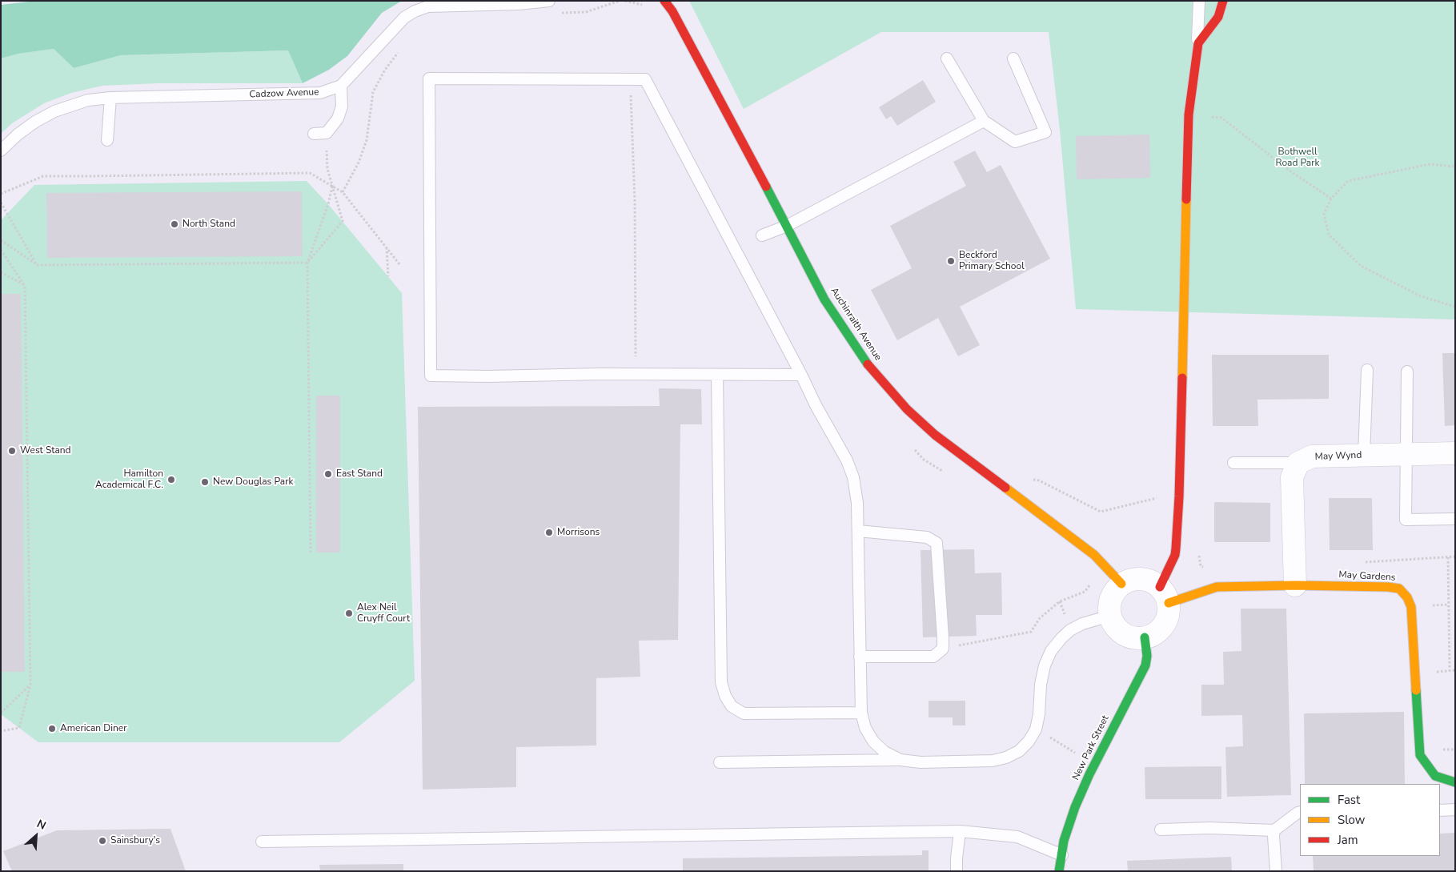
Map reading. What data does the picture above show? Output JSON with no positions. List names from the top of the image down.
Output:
{
  "streets": {
    "street": [
      "Auchinraith Avenue",
      "May Wynd",
      "May Gardens",
      "New Park Street"
    ],
    "lane": ["Cadzow Avenue"]
  },
  "crossings": [
    ["Auchinraith Avenue", "May Gardens"],
    ["Auchinraith Avenue", "New Park Street"],
    ["May Gardens", "New Park Street"]
  ],
  "parks": ["Bothwell Road Park"],
  "places": [
    "North Stand",
    "Beckford Primary School",
    "West Stand",
    "East Stand",
    "Hamilton Academical F.C.",
    "New Douglas Park",
    "Morrisons",
    "Alex Neil Cruyff Court",
    "American Diner",
    "Sainsbury's"
  ],
  "legend": ["Fast", "Slow", "Jam"],
  "north": "top right"
}
